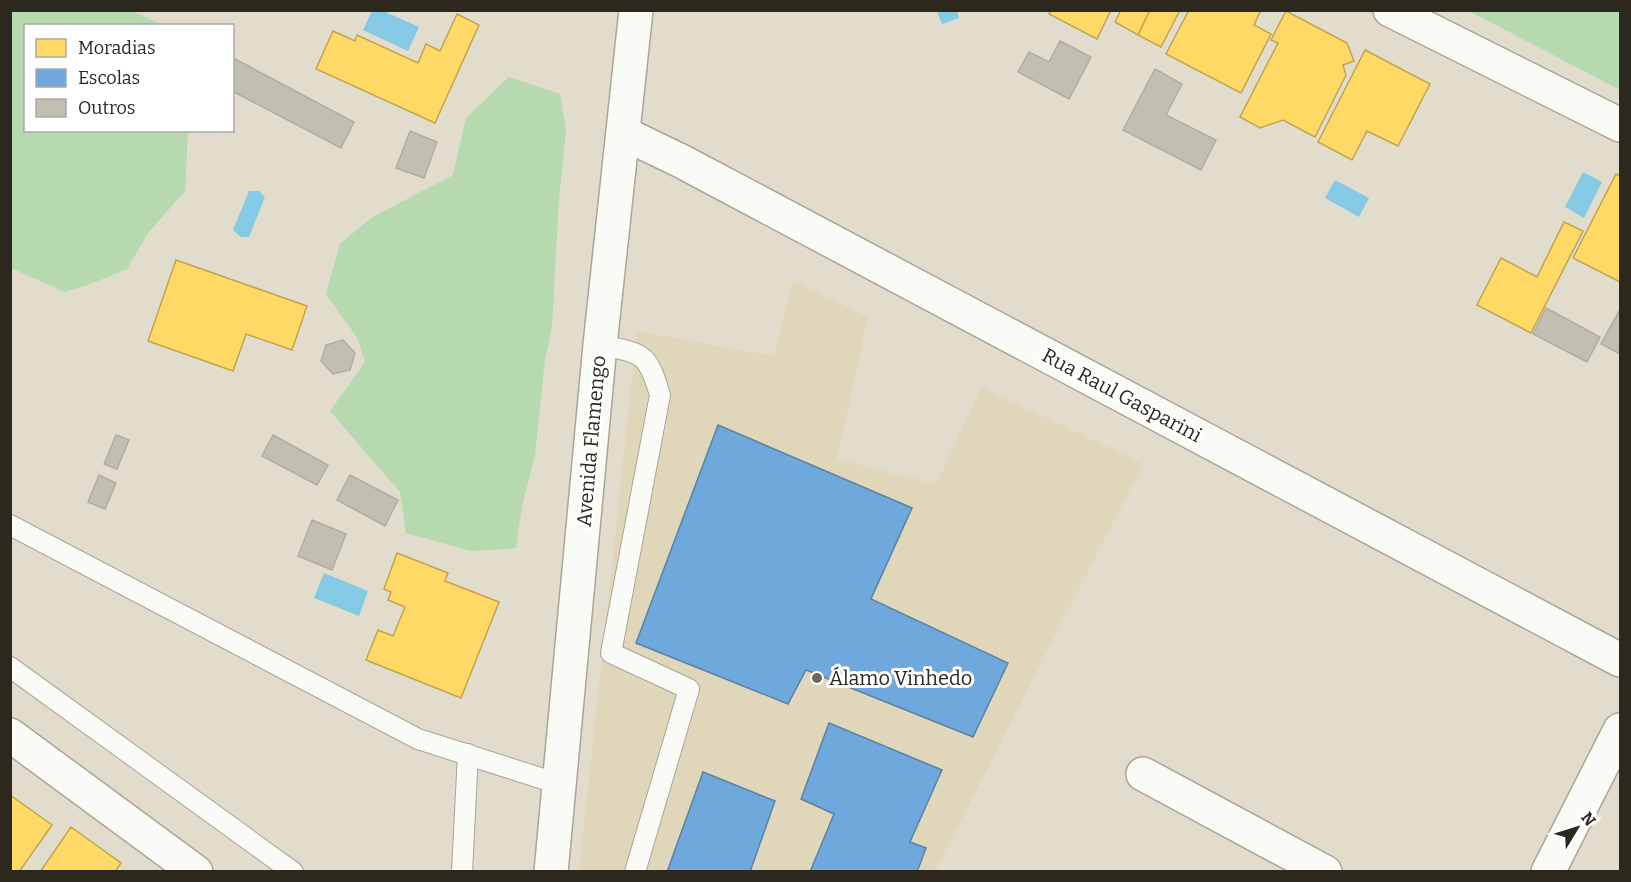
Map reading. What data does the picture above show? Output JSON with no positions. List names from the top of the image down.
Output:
{
  "streets": {
    "street": ["Rua Raul Gasparini", "Avenida Flamengo"]
  },
  "crossings": [
    ["Rua Raul Gasparini", "Avenida Flamengo"]
  ],
  "places": ["Álamo Vinhedo"],
  "legend": ["Moradias", "Escolas", "Outros"],
  "north": "top right"
}
